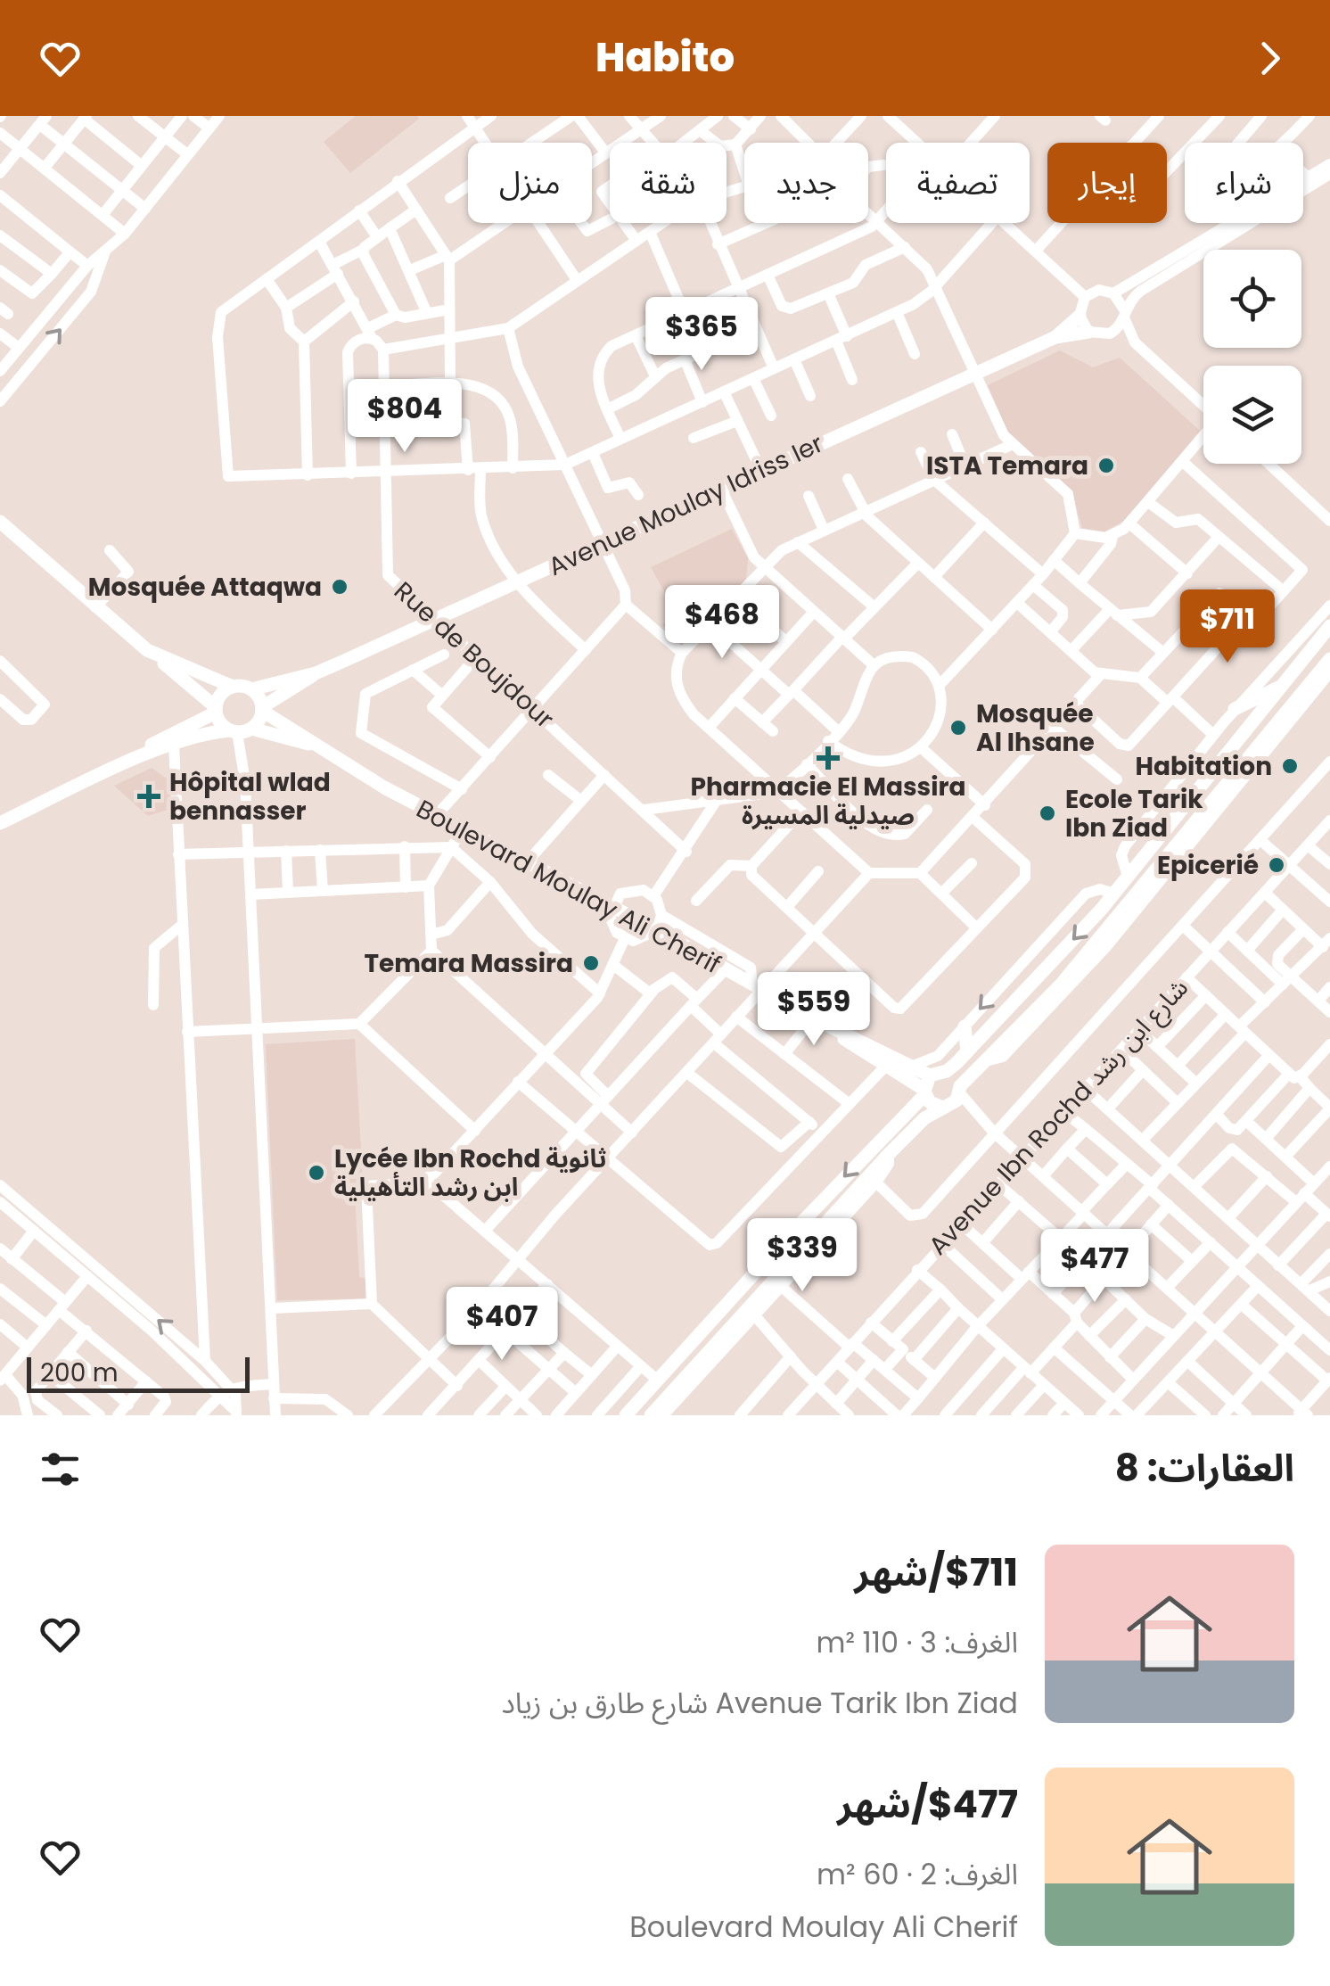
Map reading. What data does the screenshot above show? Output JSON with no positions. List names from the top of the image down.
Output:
{
  "streets": {
    "main road": ["Avenue Moulay Idriss Ier", "Boulevard Moulay Ali Cherif"],
    "street": ["Rue de Boujdour", "Avenue Ibn Rochd شارع ابن رشد"]
  },
  "crossings": [
    ["Avenue Moulay Idriss Ier", "Rue de Boujdour"]
  ],
  "places": {
    "other": [
      "ISTA Temara",
      "Mosquée Attaqwa",
      "Mosquée Al Ihsane",
      "Habitation",
      "Ecole Tarik Ibn Ziad",
      "Epicerié",
      "Temara Massira",
      "Lycée Ibn Rochd ثانوية ابن رشد التأهيلية"
    ],
    "health": ["Pharmacie El Massira صيدلية المسيرة", "Hôpital wlad bennasser"]
  },
  "scale_bar": "200 m",
  "page": {
    "header": "Habito",
    "chip": [
      "شراء",
      "إيجار",
      "تصفية",
      "جديد",
      "شقة",
      "منزل"
    ],
    "price": [
      "$365",
      "$804",
      "$468",
      "$711",
      "$559",
      "$339",
      "$477",
      "$407"
    ],
    "scale": "200 m",
    "heading": "العقارات: 8",
    "list": [
      {
        "name": "$711/شهر",
        "note": "الغرف: 3 · 110 m² · Avenue Tarik Ibn Ziad شارع طارق بن زياد"
      },
      {
        "name": "$477/شهر",
        "note": "الغرف: 2 · 60 m² · Boulevard Moulay Ali Cherif"
      }
    ]
  }
}
